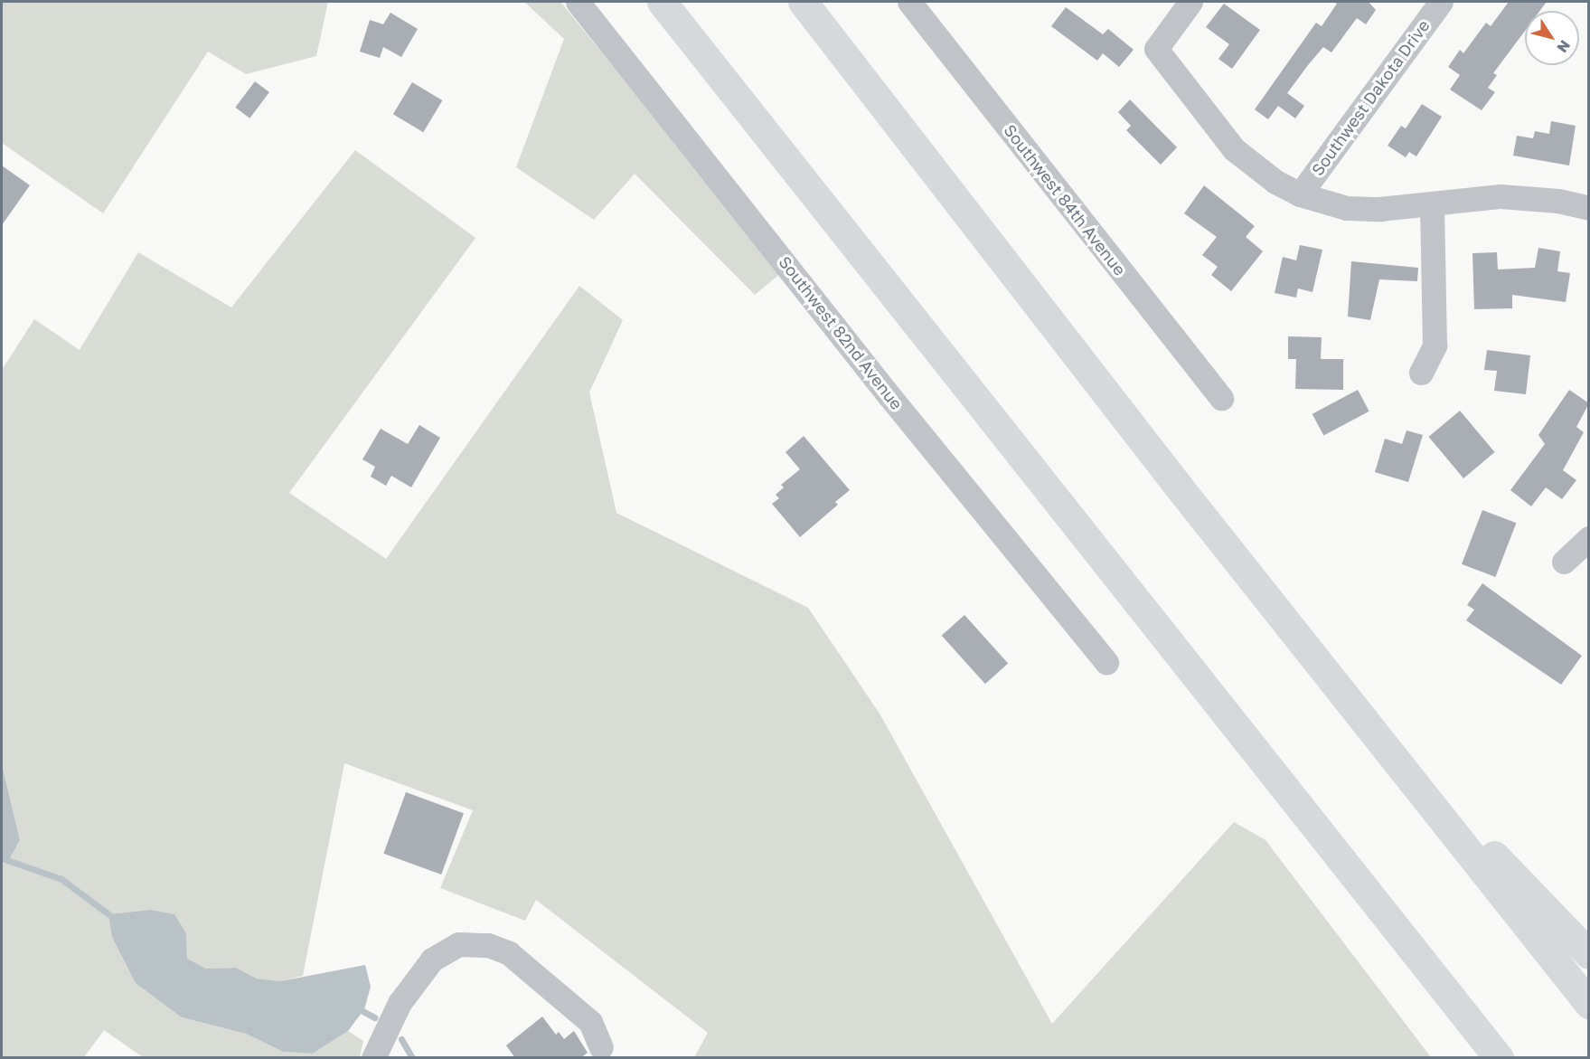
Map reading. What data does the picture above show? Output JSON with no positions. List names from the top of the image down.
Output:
{
  "streets": {
    "street": ["Southwest Dakota Drive", "Southwest 84th Avenue", "Southwest 82nd Avenue"]
  },
  "north": "bottom right"
}
